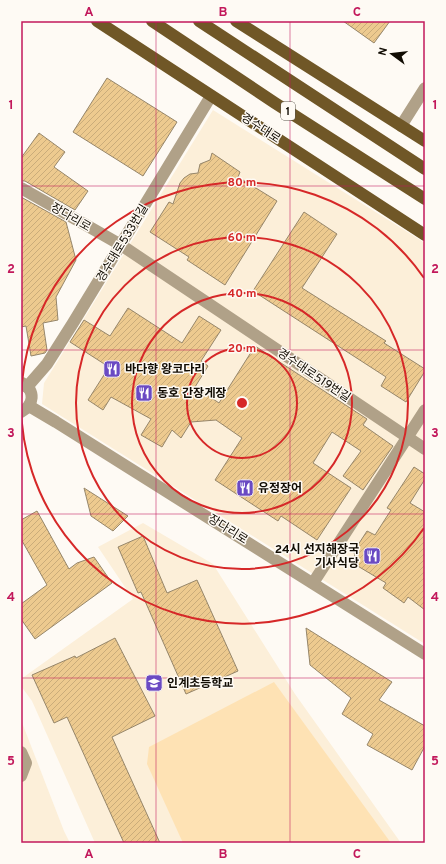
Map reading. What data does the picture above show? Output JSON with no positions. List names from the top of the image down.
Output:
{
  "streets": {
    "main road": ["1", "경수대로"],
    "street": ["장다리로", "경수대로533번길", "경수대로519번길"]
  },
  "crossings": [
    ["경수대로", "경수대로533번길"],
    ["장다리로", "경수대로533번길"],
    ["장다리로", "경수대로519번길"],
    ["경수대로533번길", "경수대로519번길"]
  ],
  "places": {
    "restaurant": [
      "바다향 왕코다리",
      "동호 간장게장",
      "유정장어",
      "24시 선지해장국 기사식당"
    ],
    "school or university": ["인계초등학교"]
  },
  "north": "left",
  "grid": {
    "columns": ["A", "B", "C"],
    "rows": [
      "1",
      "2",
      "3",
      "4",
      "5"
    ]
  },
  "rings": [
    "80 m",
    "60 m",
    "40 m",
    "20 m"
  ]
}
